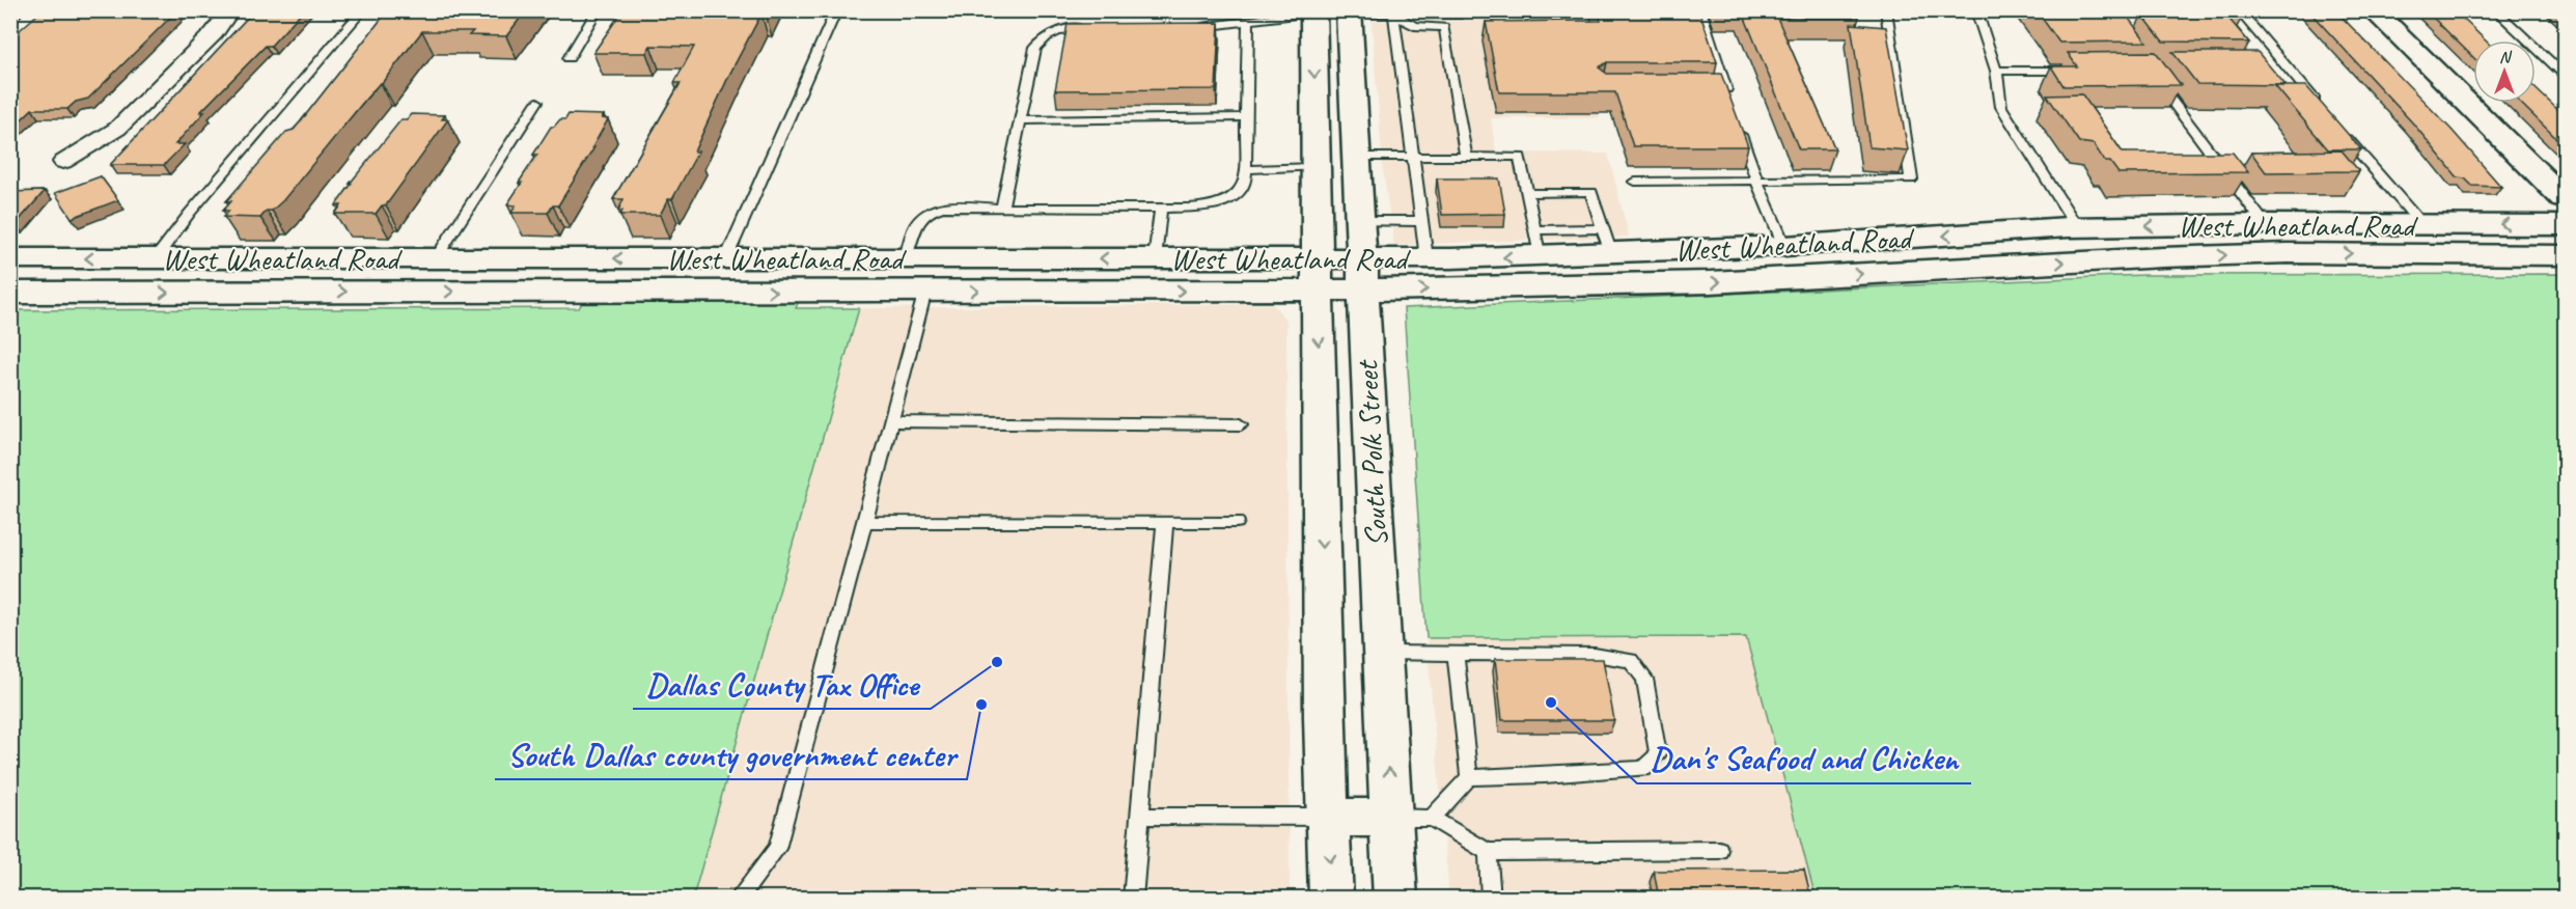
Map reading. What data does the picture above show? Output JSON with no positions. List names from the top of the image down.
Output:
{
  "streets": {
    "main road": ["West Wheatland Road", "South Polk Street"]
  },
  "crossings": [
    ["West Wheatland Road", "South Polk Street"]
  ],
  "places": ["Dallas County Tax Office", "Dan's Seafood and Chicken", "South Dallas county government center"],
  "north": "top"
}
